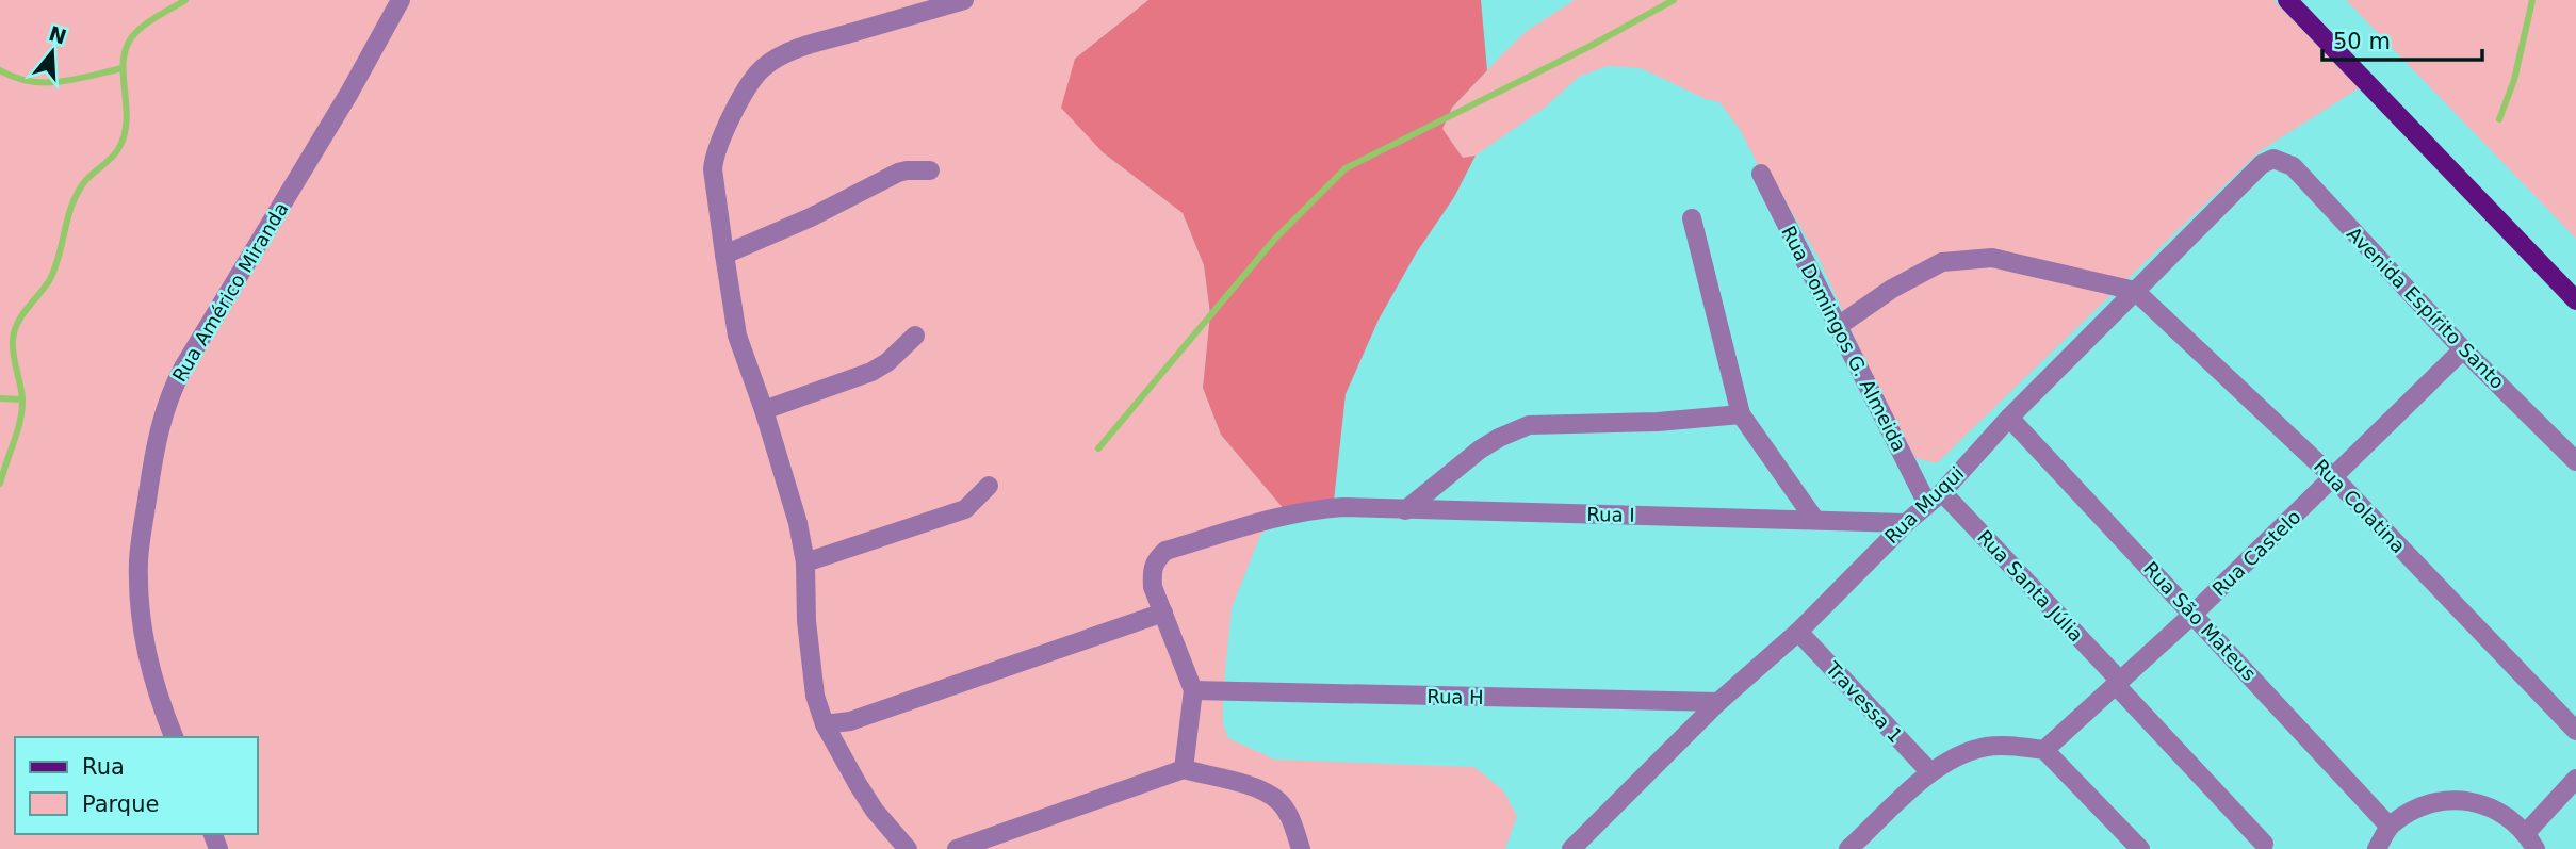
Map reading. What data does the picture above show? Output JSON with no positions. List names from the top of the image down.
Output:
{
  "streets": {
    "street": [
      "Rua Américo Miranda",
      "Avenida Espírito Santo",
      "Rua Domingos G. Almeida",
      "Rua Muqui",
      "Rua Colatina",
      "Rua I",
      "Rua Castelo",
      "Rua Santa Júlia",
      "Rua São Mateus",
      "Rua H",
      "Travessa 1"
    ]
  },
  "crossings": [
    ["Avenida Espírito Santo", "Rua Muqui"],
    ["Avenida Espírito Santo", "Rua Castelo"],
    ["Rua Domingos G. Almeida", "Rua Muqui"],
    ["Rua Domingos G. Almeida", "Rua Santa Júlia"],
    ["Rua Muqui", "Rua Colatina"],
    ["Rua Muqui", "Rua I"],
    ["Rua Muqui", "Rua Santa Júlia"],
    ["Rua Muqui", "Rua São Mateus"],
    ["Rua Muqui", "Rua H"],
    ["Rua Muqui", "Travessa 1"],
    ["Rua Colatina", "Rua Castelo"],
    ["Rua Castelo", "Rua Santa Júlia"],
    ["Rua Castelo", "Rua São Mateus"]
  ],
  "legend": ["Rua", "Parque"],
  "scale_bar": "50 m",
  "north": "top"
}
